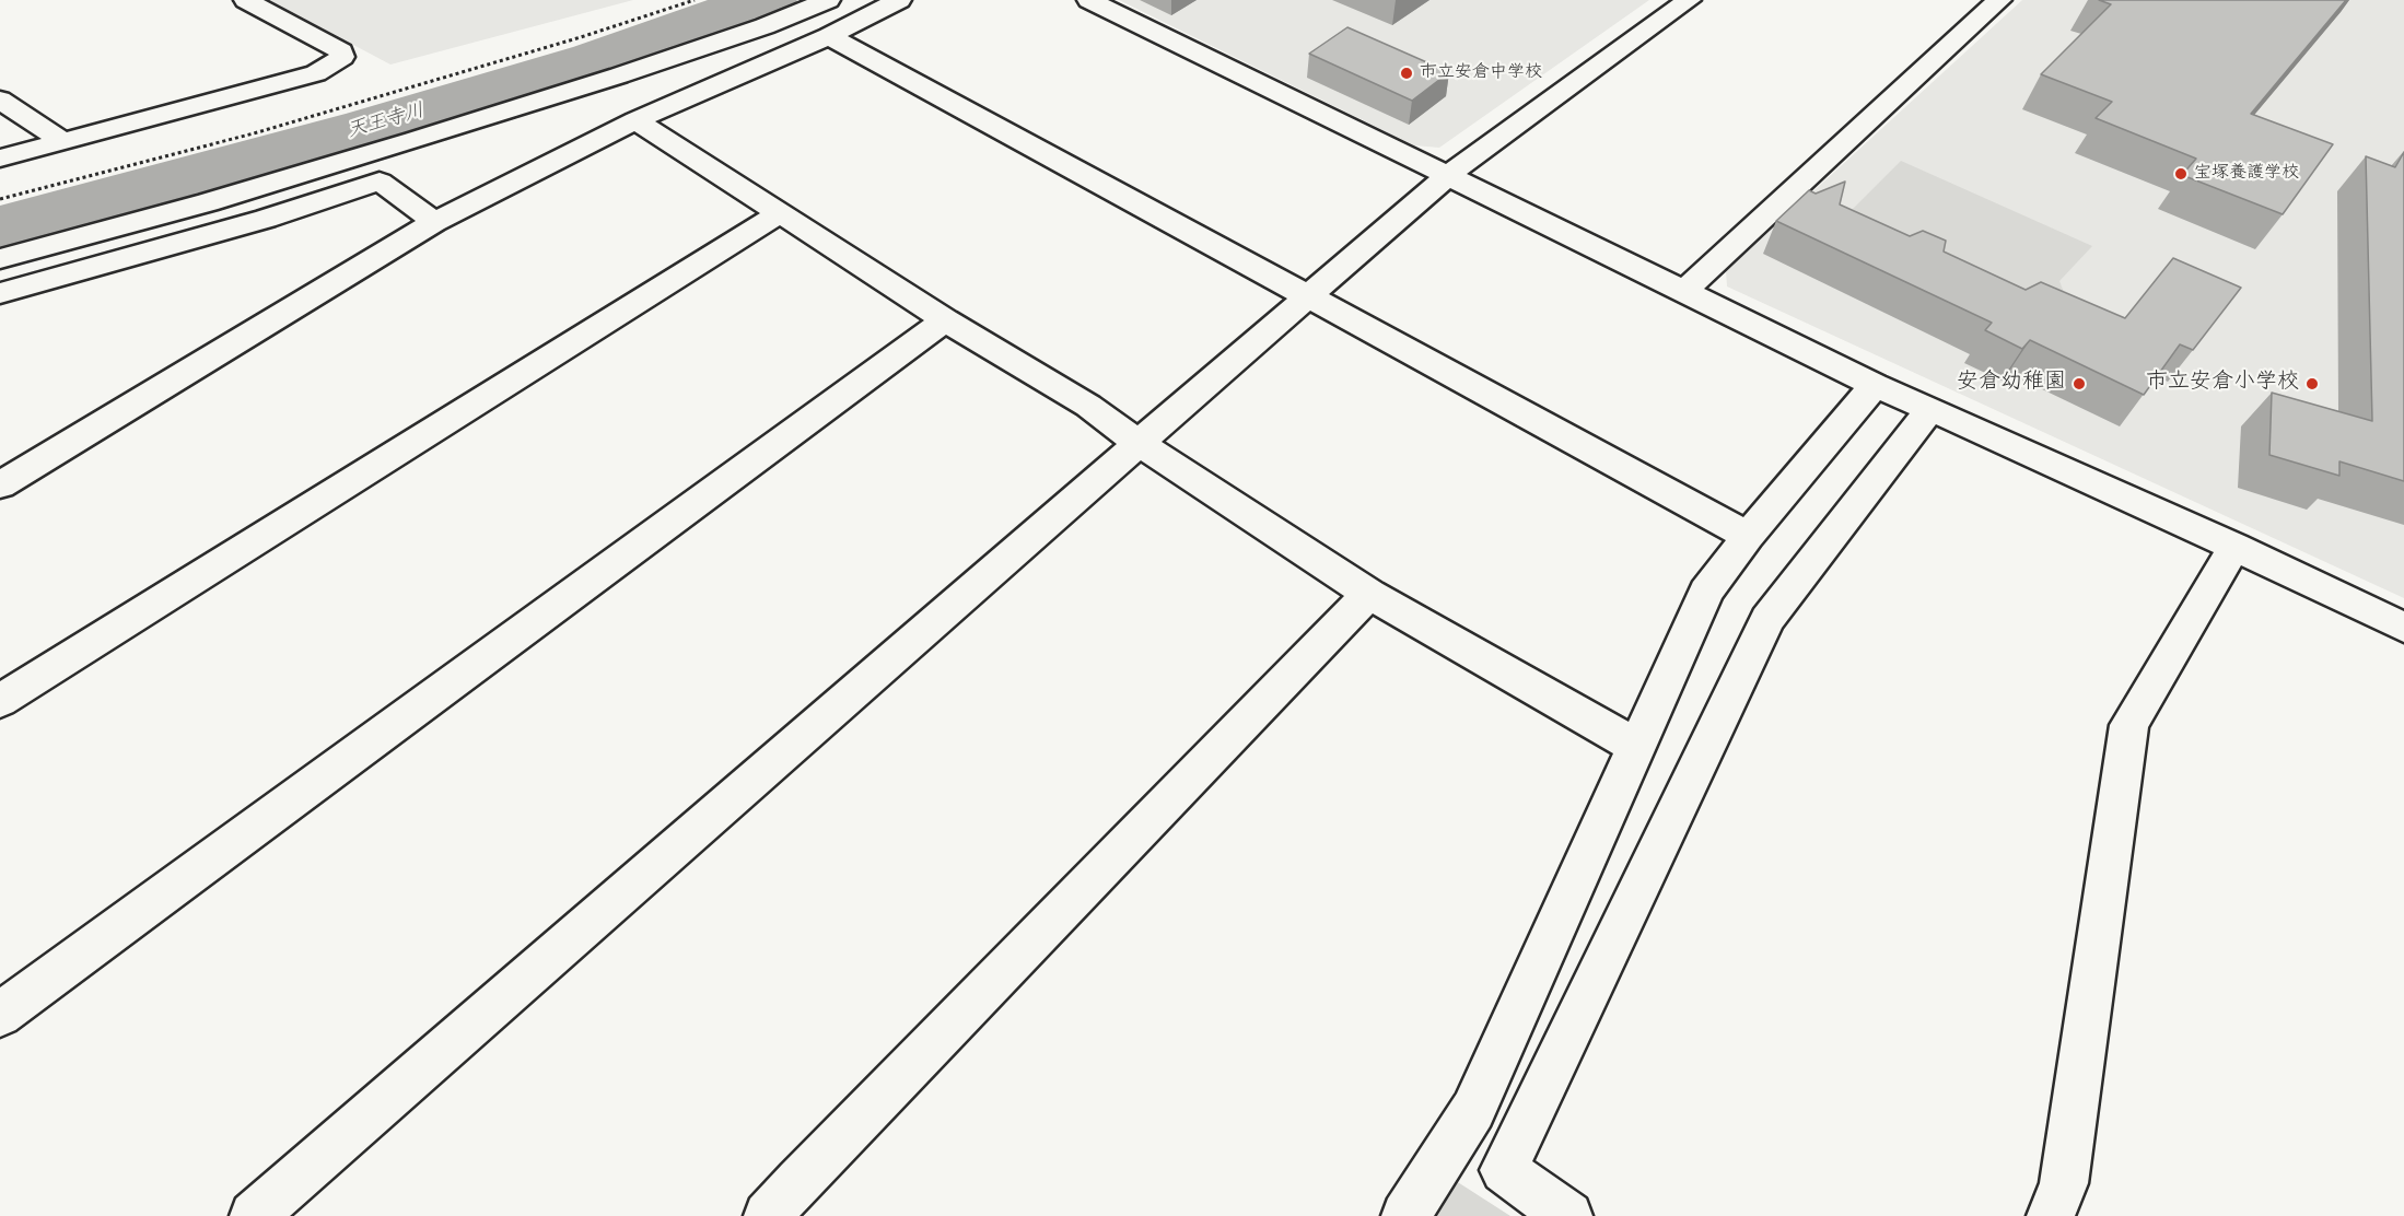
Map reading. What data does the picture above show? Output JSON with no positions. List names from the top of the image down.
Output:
{
  "water": ["天王寺川"],
  "places": [
    "市立安倉中学校",
    "宝塚養護学校",
    "安倉幼稚園",
    "市立安倉小学校"
  ]
}
